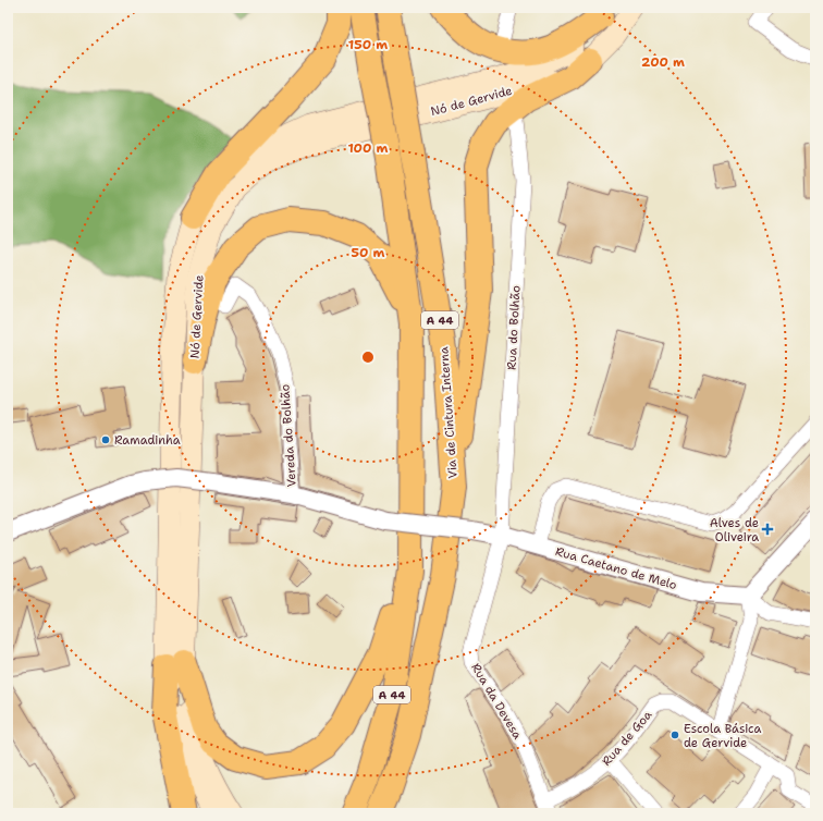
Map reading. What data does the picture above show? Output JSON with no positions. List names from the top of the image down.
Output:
{
  "streets": {
    "highway": ["A 44", "Via de Cintura Interna"],
    "main road": ["Nó de Gervide"],
    "street": [
      "Rua do Bolhão",
      "Vereda do Bolhão",
      "Rua Caetano de Melo",
      "Rua da Devesa",
      "Rua de Goa"
    ]
  },
  "crossings": [
    ["Rua do Bolhão", "Rua Caetano de Melo"],
    ["Rua do Bolhão", "Rua da Devesa"],
    ["Vereda do Bolhão", "Rua Caetano de Melo"],
    ["Rua Caetano de Melo", "Rua da Devesa"],
    ["Rua da Devesa", "Rua de Goa"]
  ],
  "places": {
    "other": ["Ramadinha", "Escola Básica de Gervide"],
    "health": ["Alves de Oliveira"]
  },
  "rings": [
    "150 m",
    "200 m",
    "100 m",
    "50 m"
  ]
}
